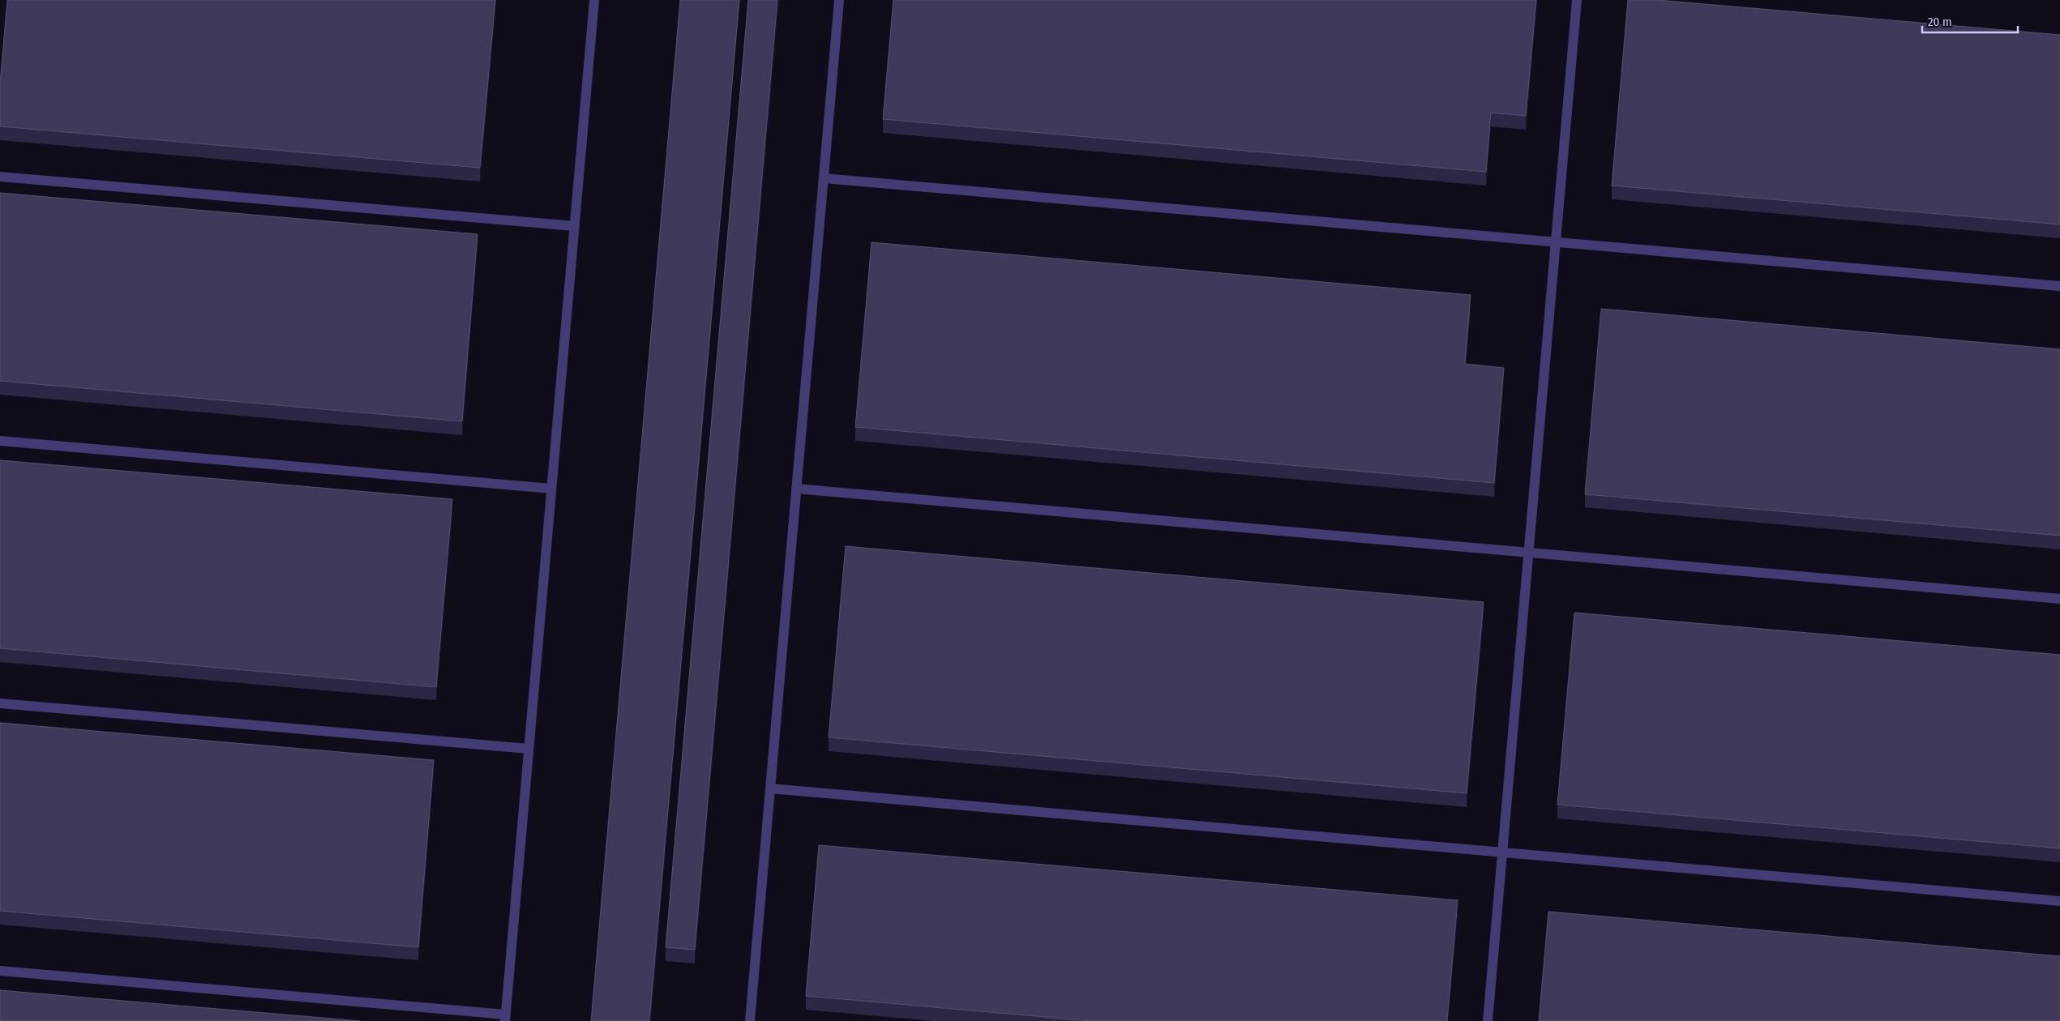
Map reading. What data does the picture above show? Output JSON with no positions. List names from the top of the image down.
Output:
{
  "scale_bar": "20 m"
}
